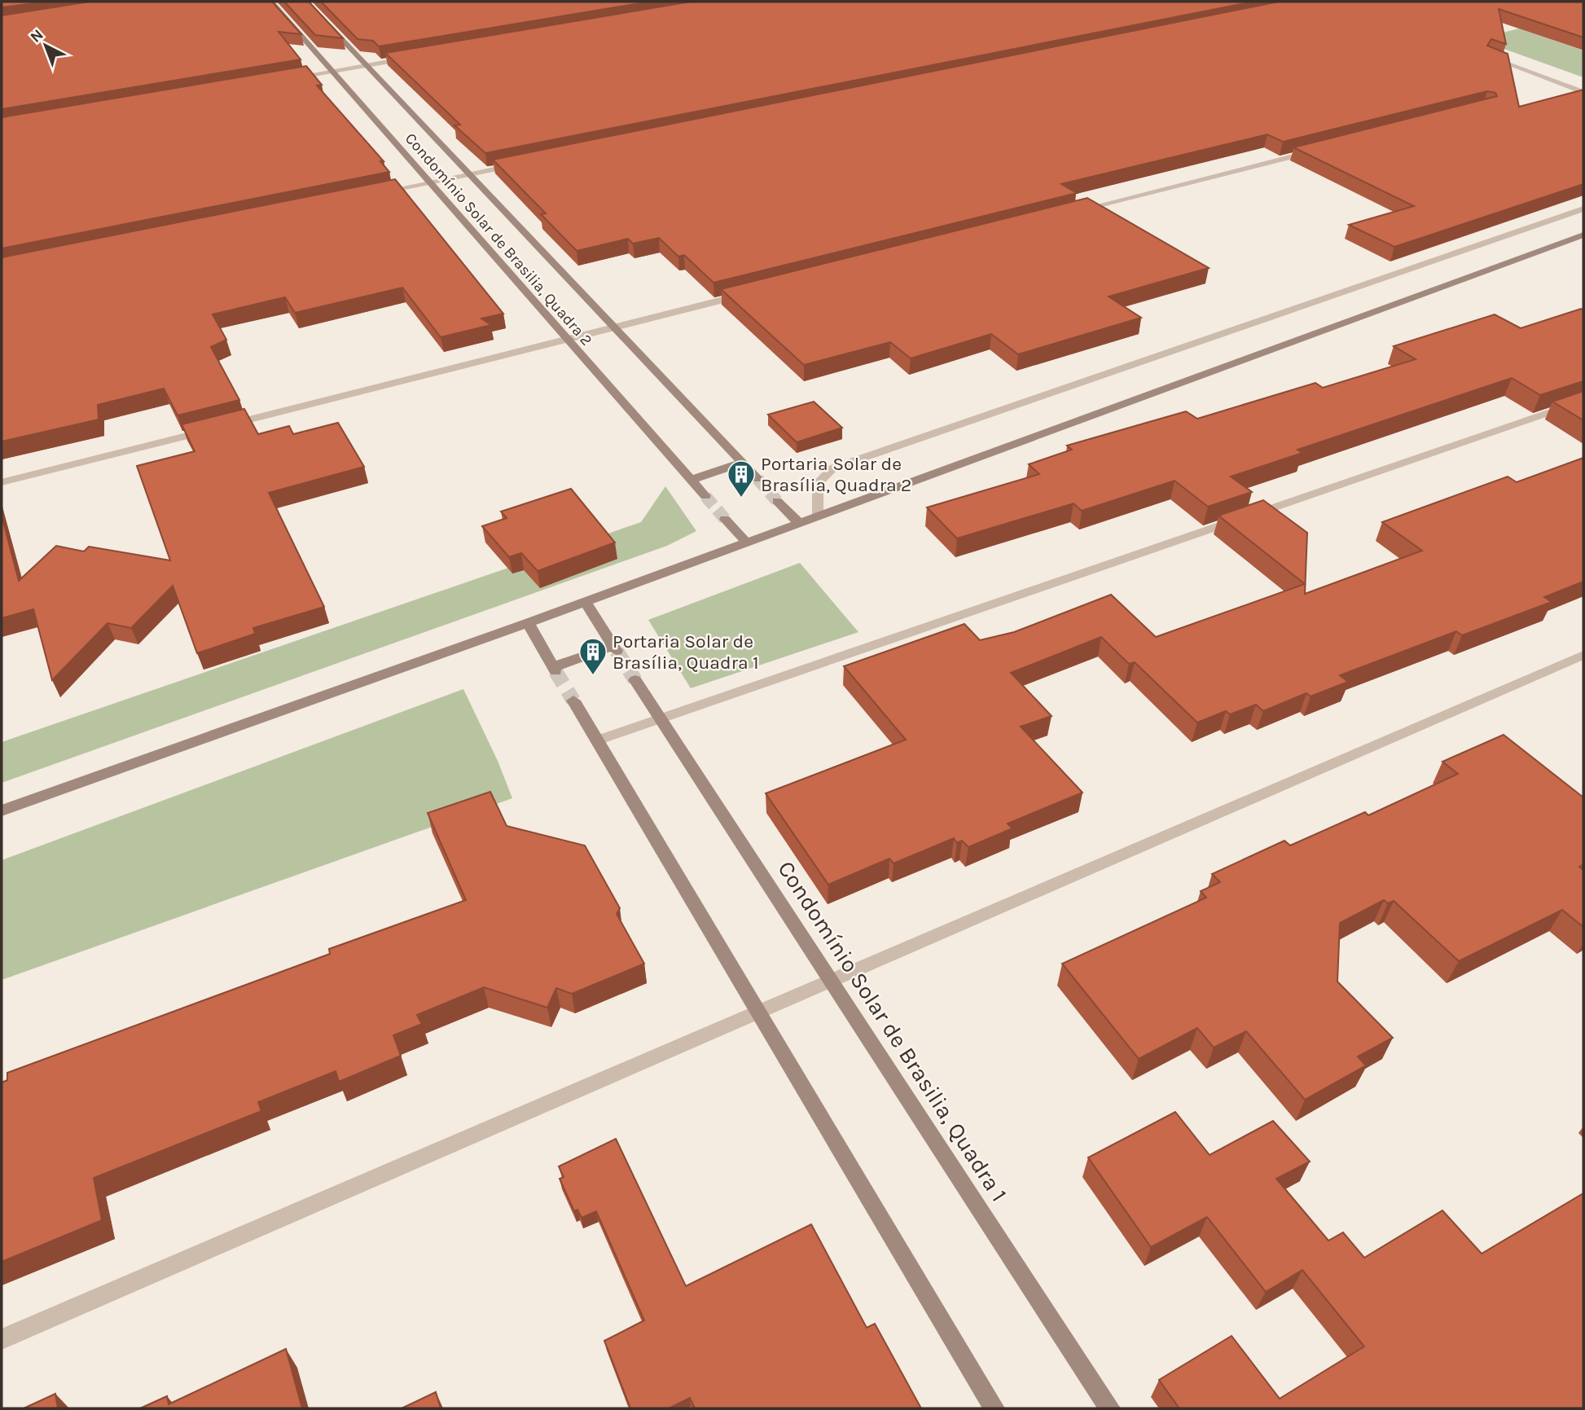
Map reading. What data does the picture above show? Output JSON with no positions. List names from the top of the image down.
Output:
{
  "streets": {
    "street": ["Condomínio Solar de Brasilia, Quadra 2", "Condomínio Solar de Brasilia, Quadra 1"]
  },
  "places": {
    "building": ["Portaria Solar de Brasília, Quadra 2", "Portaria Solar de Brasília, Quadra 1"]
  },
  "north": "top left"
}
